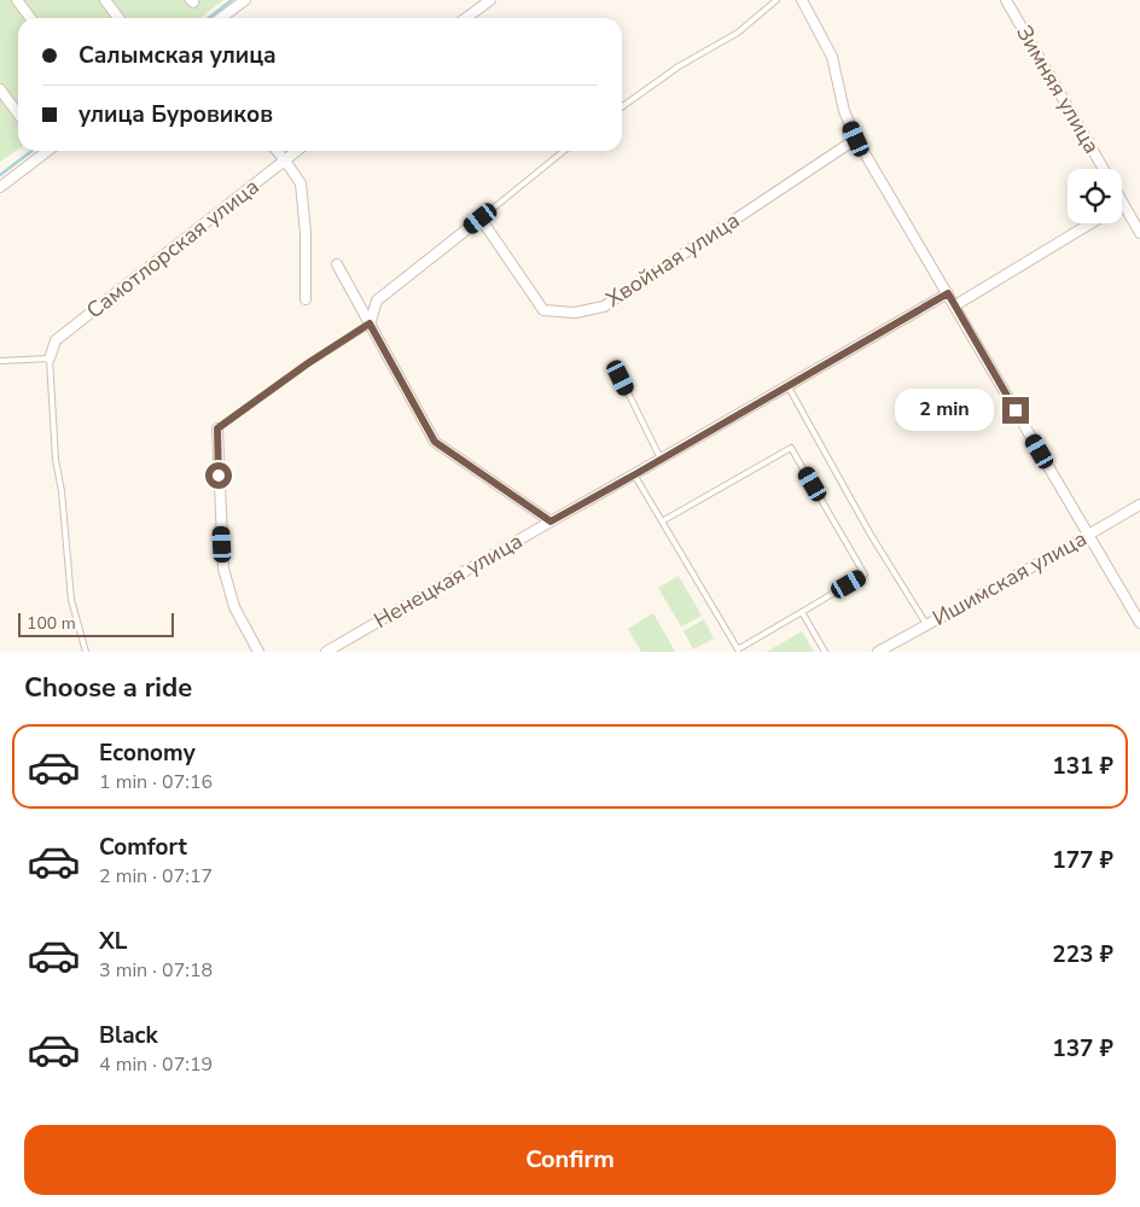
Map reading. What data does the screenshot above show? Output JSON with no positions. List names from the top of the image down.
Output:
{
  "streets": {
    "street": [
      "Зимняя улица",
      "Самотлорская улица",
      "Хвойная улица",
      "Ишимская улица",
      "Ненецкая улица"
    ]
  },
  "scale_bar": "100 m",
  "page": {
    "banner": ["Салымская улица", "улица Буровиков"],
    "bubble": "2 min",
    "scale": "100 m",
    "heading": "Choose a ride",
    "list": [
      {
        "name": "Economy",
        "note": "1 min · 07:16",
        "value": "131 ₽"
      },
      {
        "name": "Comfort",
        "note": "2 min · 07:17",
        "value": "177 ₽"
      },
      {
        "name": "XL",
        "note": "3 min · 07:18",
        "value": "223 ₽"
      },
      {
        "name": "Black",
        "note": "4 min · 07:19",
        "value": "137 ₽"
      }
    ],
    "buttons": "Confirm"
  }
}
